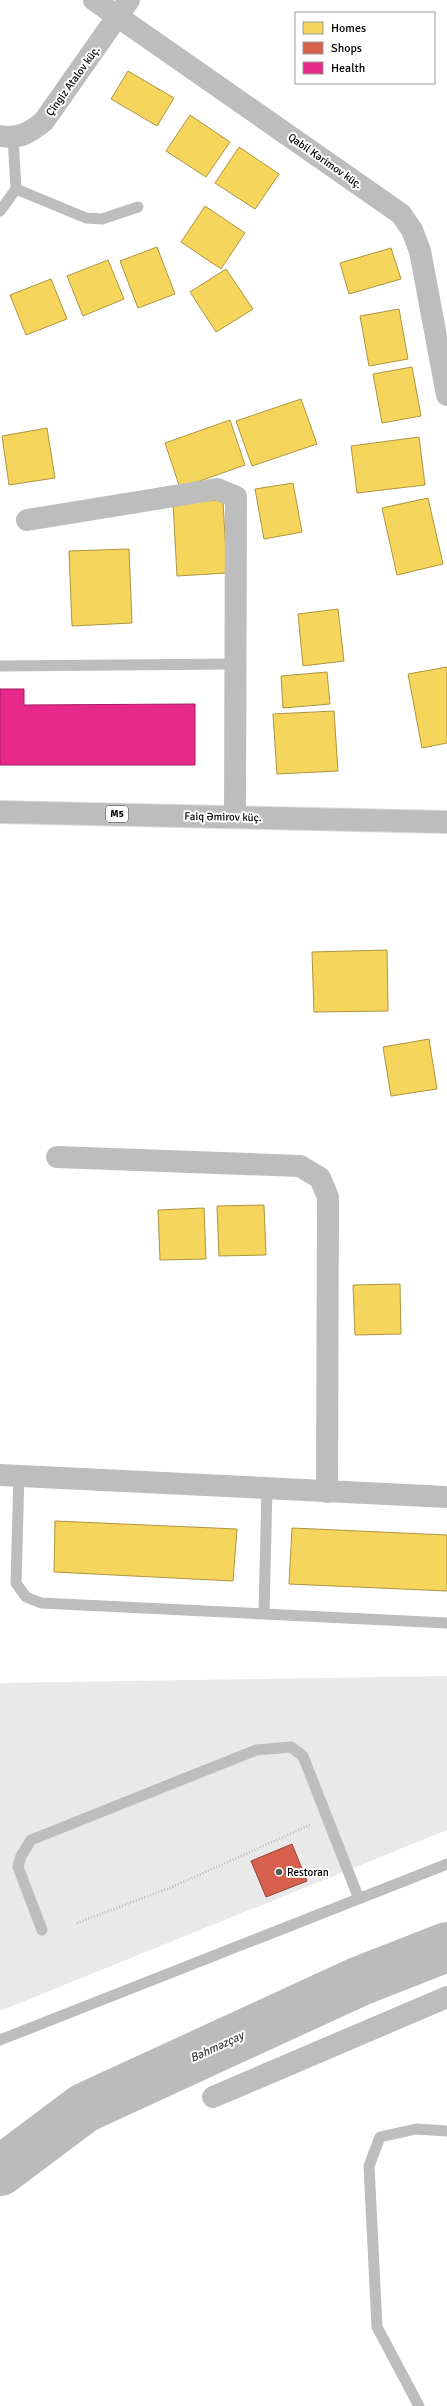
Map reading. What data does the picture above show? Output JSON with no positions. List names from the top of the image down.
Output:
{
  "streets": {
    "main road": [
      "Çingiz Atalov küç.",
      "Qabil Kərimov küç.",
      "M5",
      "Faiq Əmirov küç."
    ]
  },
  "crossings": [
    ["Çingiz Atalov küç.", "Qabil Kərimov küç."]
  ],
  "water": ["Bəhməzçay"],
  "places": ["Restoran"],
  "legend": ["Homes", "Shops", "Health"]
}
